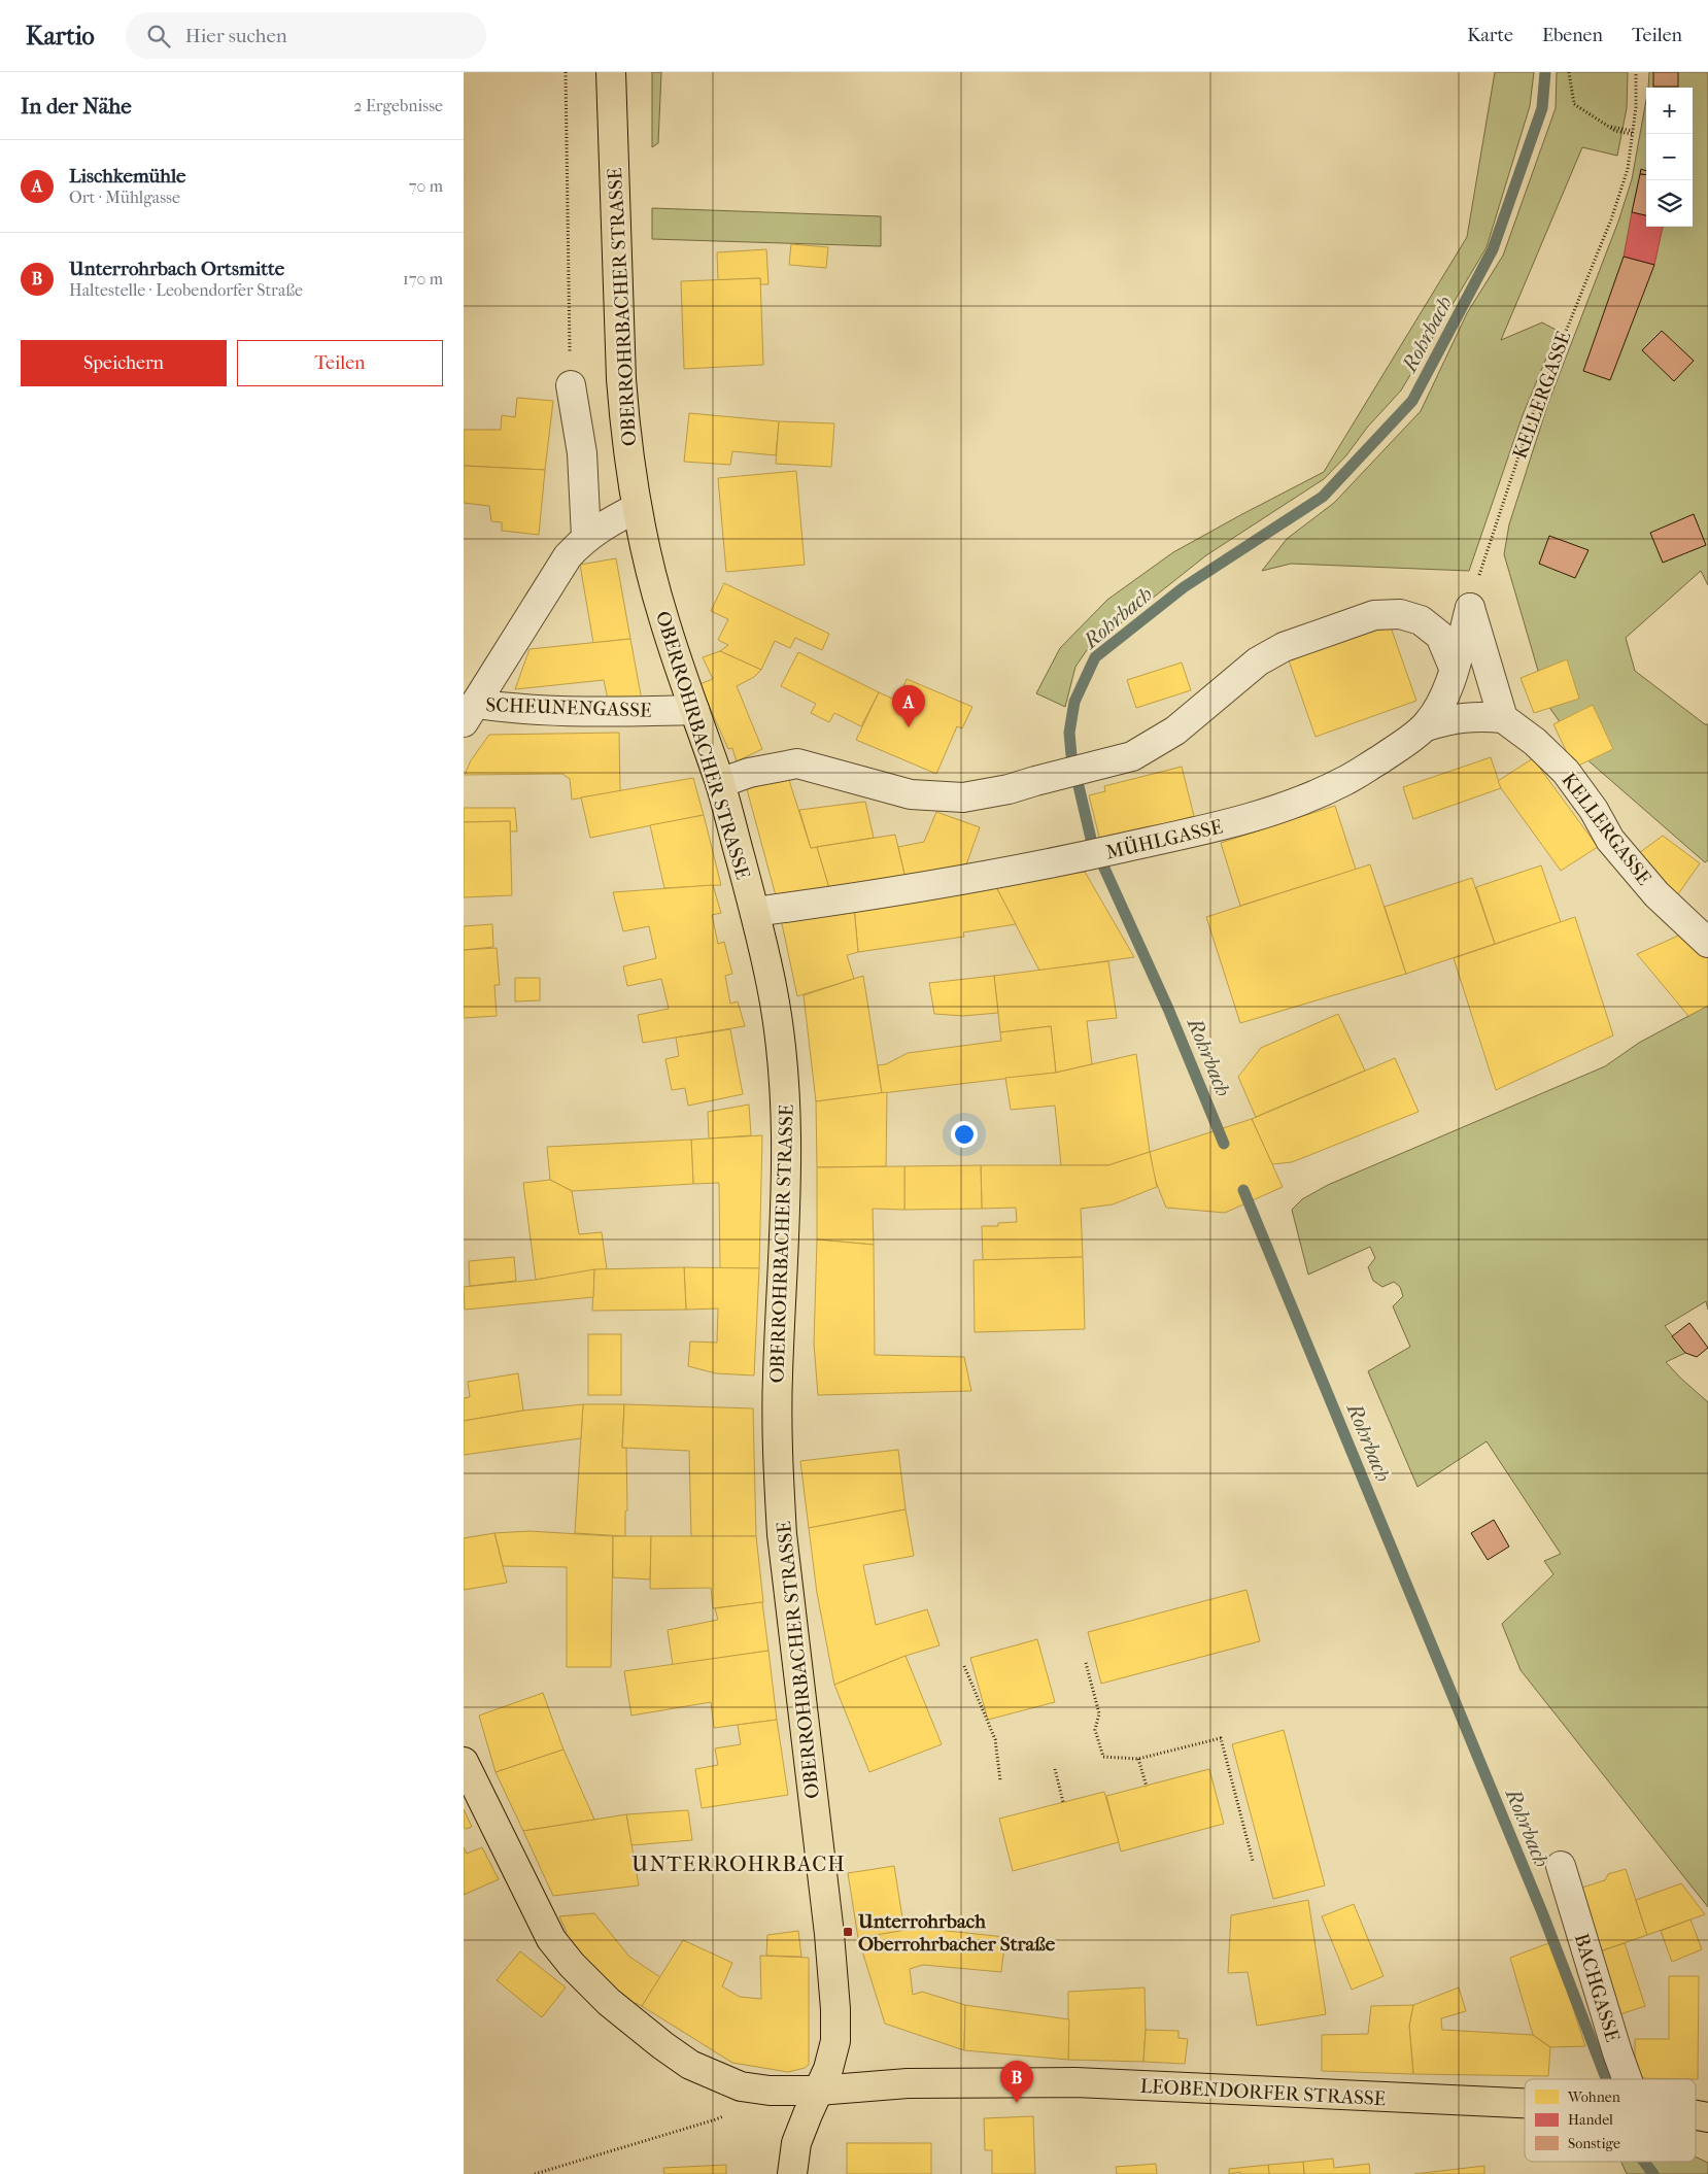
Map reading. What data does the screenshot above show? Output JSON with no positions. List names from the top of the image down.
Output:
{
  "streets": {
    "main road": ["OBERROHRBACHER STRASSE", "LEOBENDORFER STRASSE"],
    "street": [
      "KELLERGASSE",
      "SCHEUNENGASSE",
      "MÜHLGASSE",
      "BACHGASSE"
    ]
  },
  "crossings": [
    ["OBERROHRBACHER STRASSE", "SCHEUNENGASSE"],
    ["OBERROHRBACHER STRASSE", "MÜHLGASSE"],
    ["OBERROHRBACHER STRASSE", "LEOBENDORFER STRASSE"],
    ["KELLERGASSE", "MÜHLGASSE"]
  ],
  "districts": ["UNTERROHRBACH"],
  "water": ["Rohrbach"],
  "places": {
    "transit": ["Unterrohrbach Oberrohrbacher Straße"]
  },
  "legend": ["Wohnen", "Handel", "Sonstige"],
  "page": {
    "header": "Kartio",
    "search": "Hier suchen",
    "nav": ["Karte", "Ebenen", "Teilen"],
    "heading": ["In der Nähe", "2 Ergebnisse"],
    "map_buttons": ["+", "−"],
    "list": [
      {
        "mark": "A",
        "name": "Lischkemühle",
        "note": "Ort · Mühlgasse",
        "value": "70 m"
      },
      {
        "mark": "B",
        "name": "Unterrohrbach Ortsmitte",
        "note": "Haltestelle · Leobendorfer Straße",
        "value": "170 m"
      }
    ],
    "buttons": ["Speichern", "Teilen"],
    "pins": ["A", "B"]
  }
}
